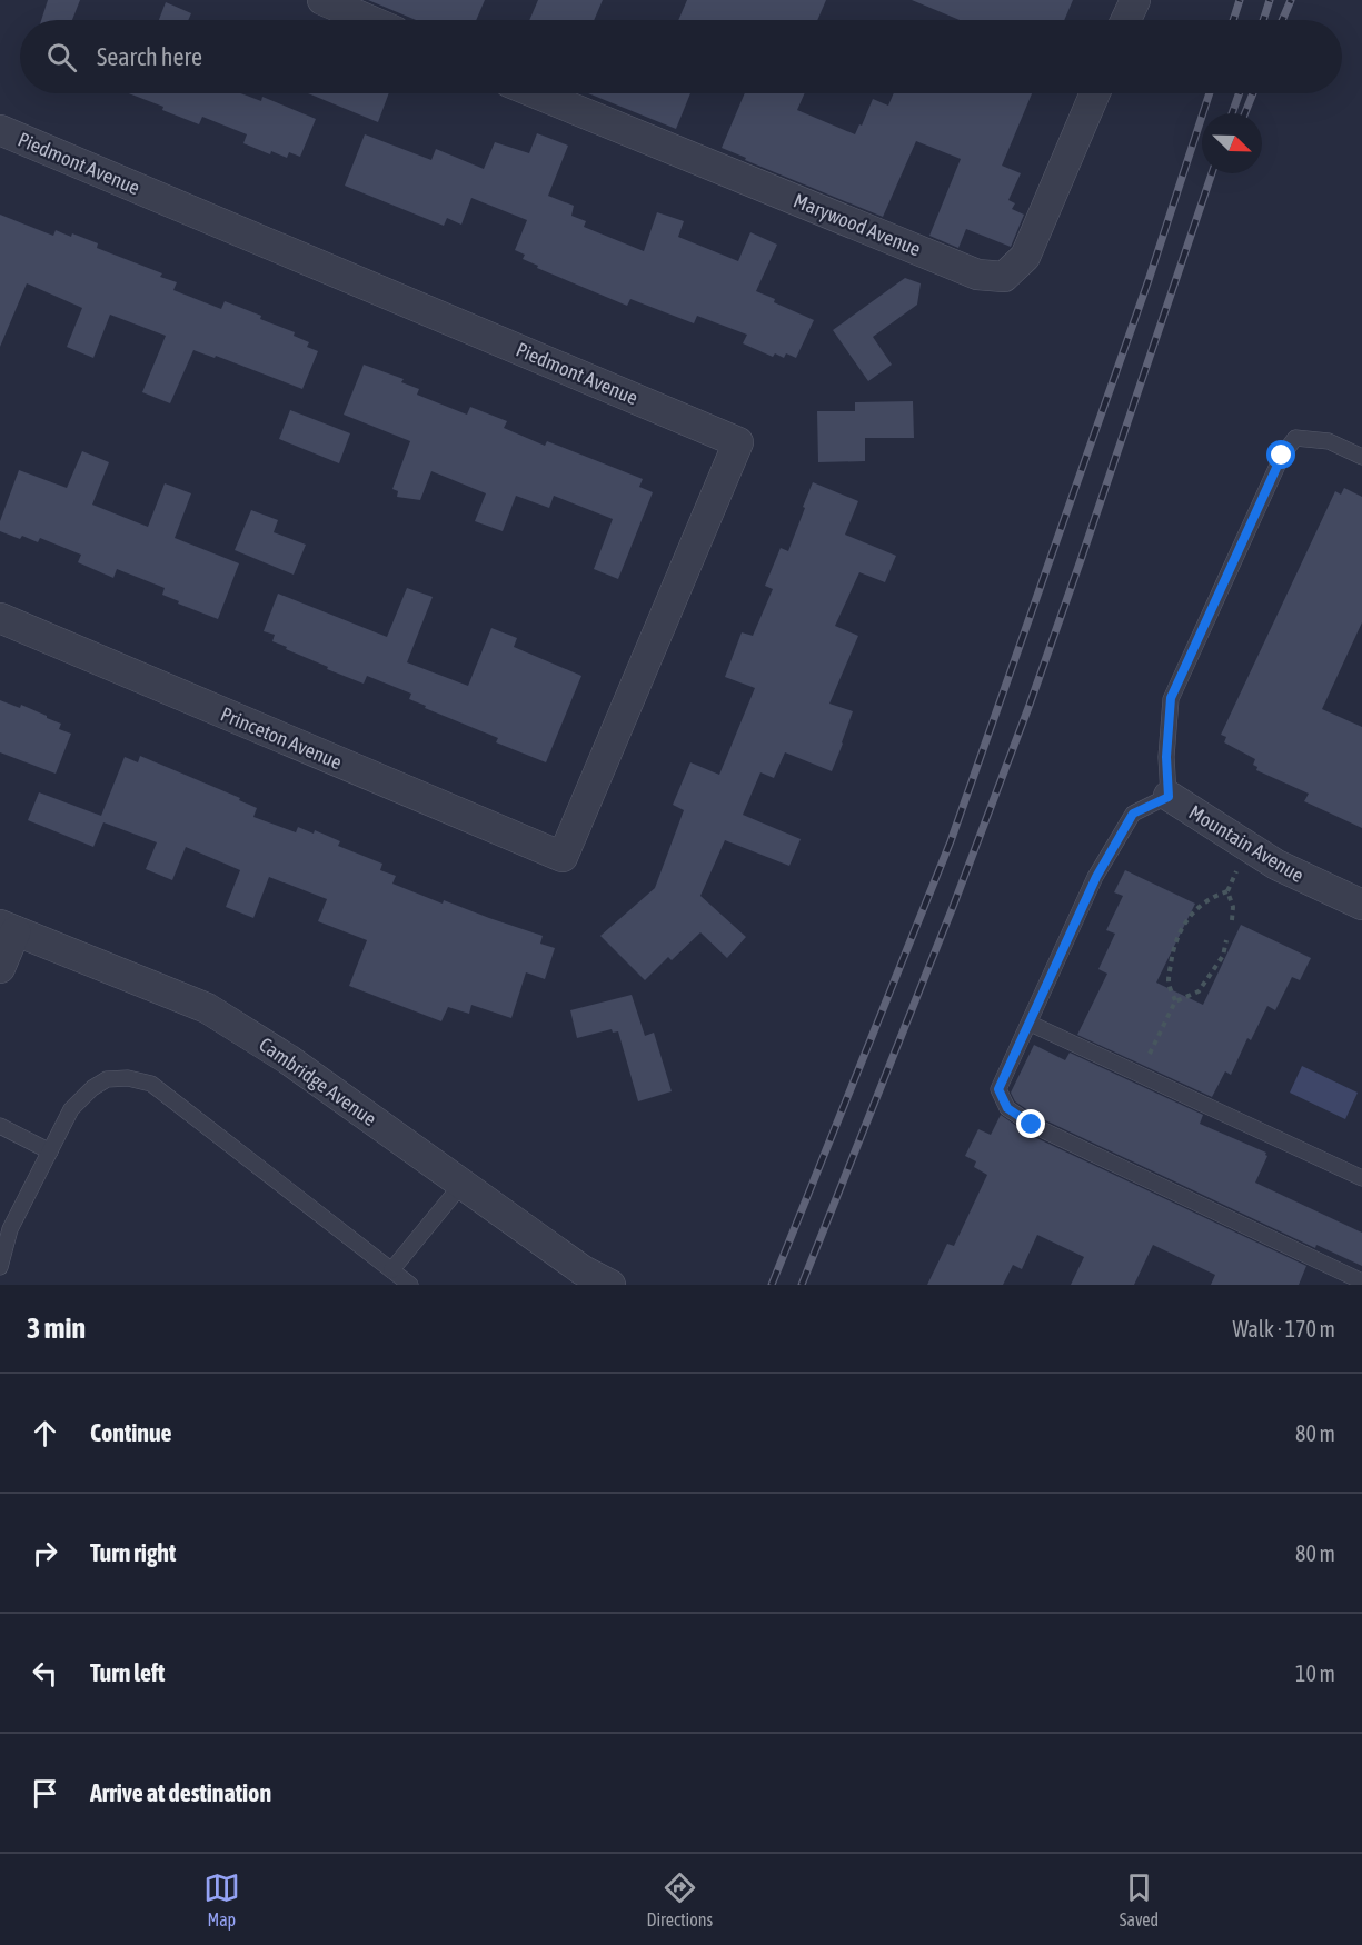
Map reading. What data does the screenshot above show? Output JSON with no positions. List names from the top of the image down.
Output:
{
  "streets": {
    "street": [
      "Piedmont Avenue",
      "Marywood Avenue",
      "Princeton Avenue",
      "Mountain Avenue",
      "Cambridge Avenue"
    ]
  },
  "crossings": [
    ["Piedmont Avenue", "Princeton Avenue"]
  ],
  "north": "bottom right",
  "page": {
    "search": "Search here",
    "heading": ["3 min", "Walk · 170 m"],
    "list": [
      ["Continue", "80 m"],
      ["Turn right", "80 m"],
      ["Turn left", "10 m"],
      "Arrive at destination"
    ],
    "nav": ["Map", "Directions", "Saved"]
  }
}
